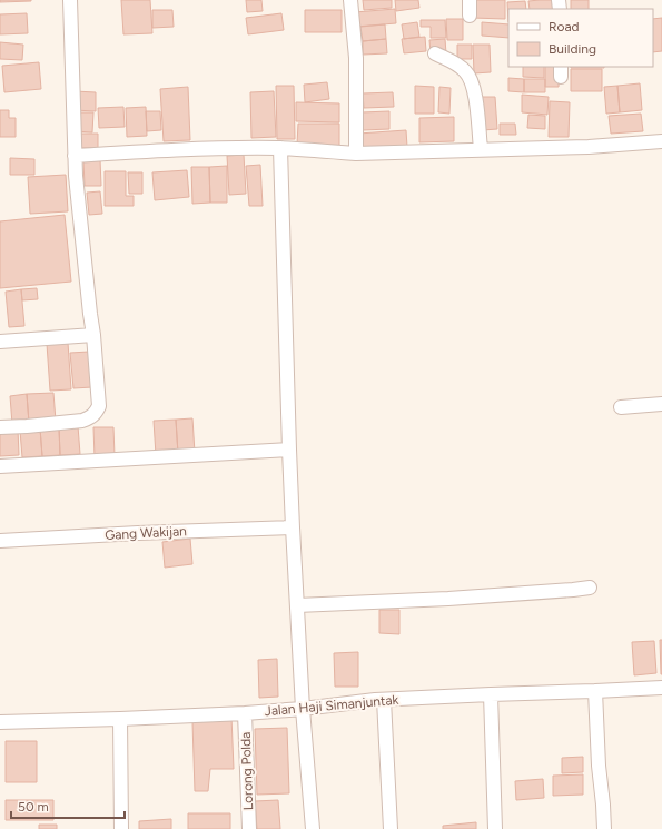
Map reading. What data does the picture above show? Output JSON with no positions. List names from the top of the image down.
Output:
{
  "streets": {
    "street": ["Gang Wakijan", "Jalan Haji Simanjuntak", "Lorong Polda"]
  },
  "crossings": [
    ["Jalan Haji Simanjuntak", "Lorong Polda"]
  ],
  "legend": ["Road", "Building"],
  "scale_bar": "50 m"
}
